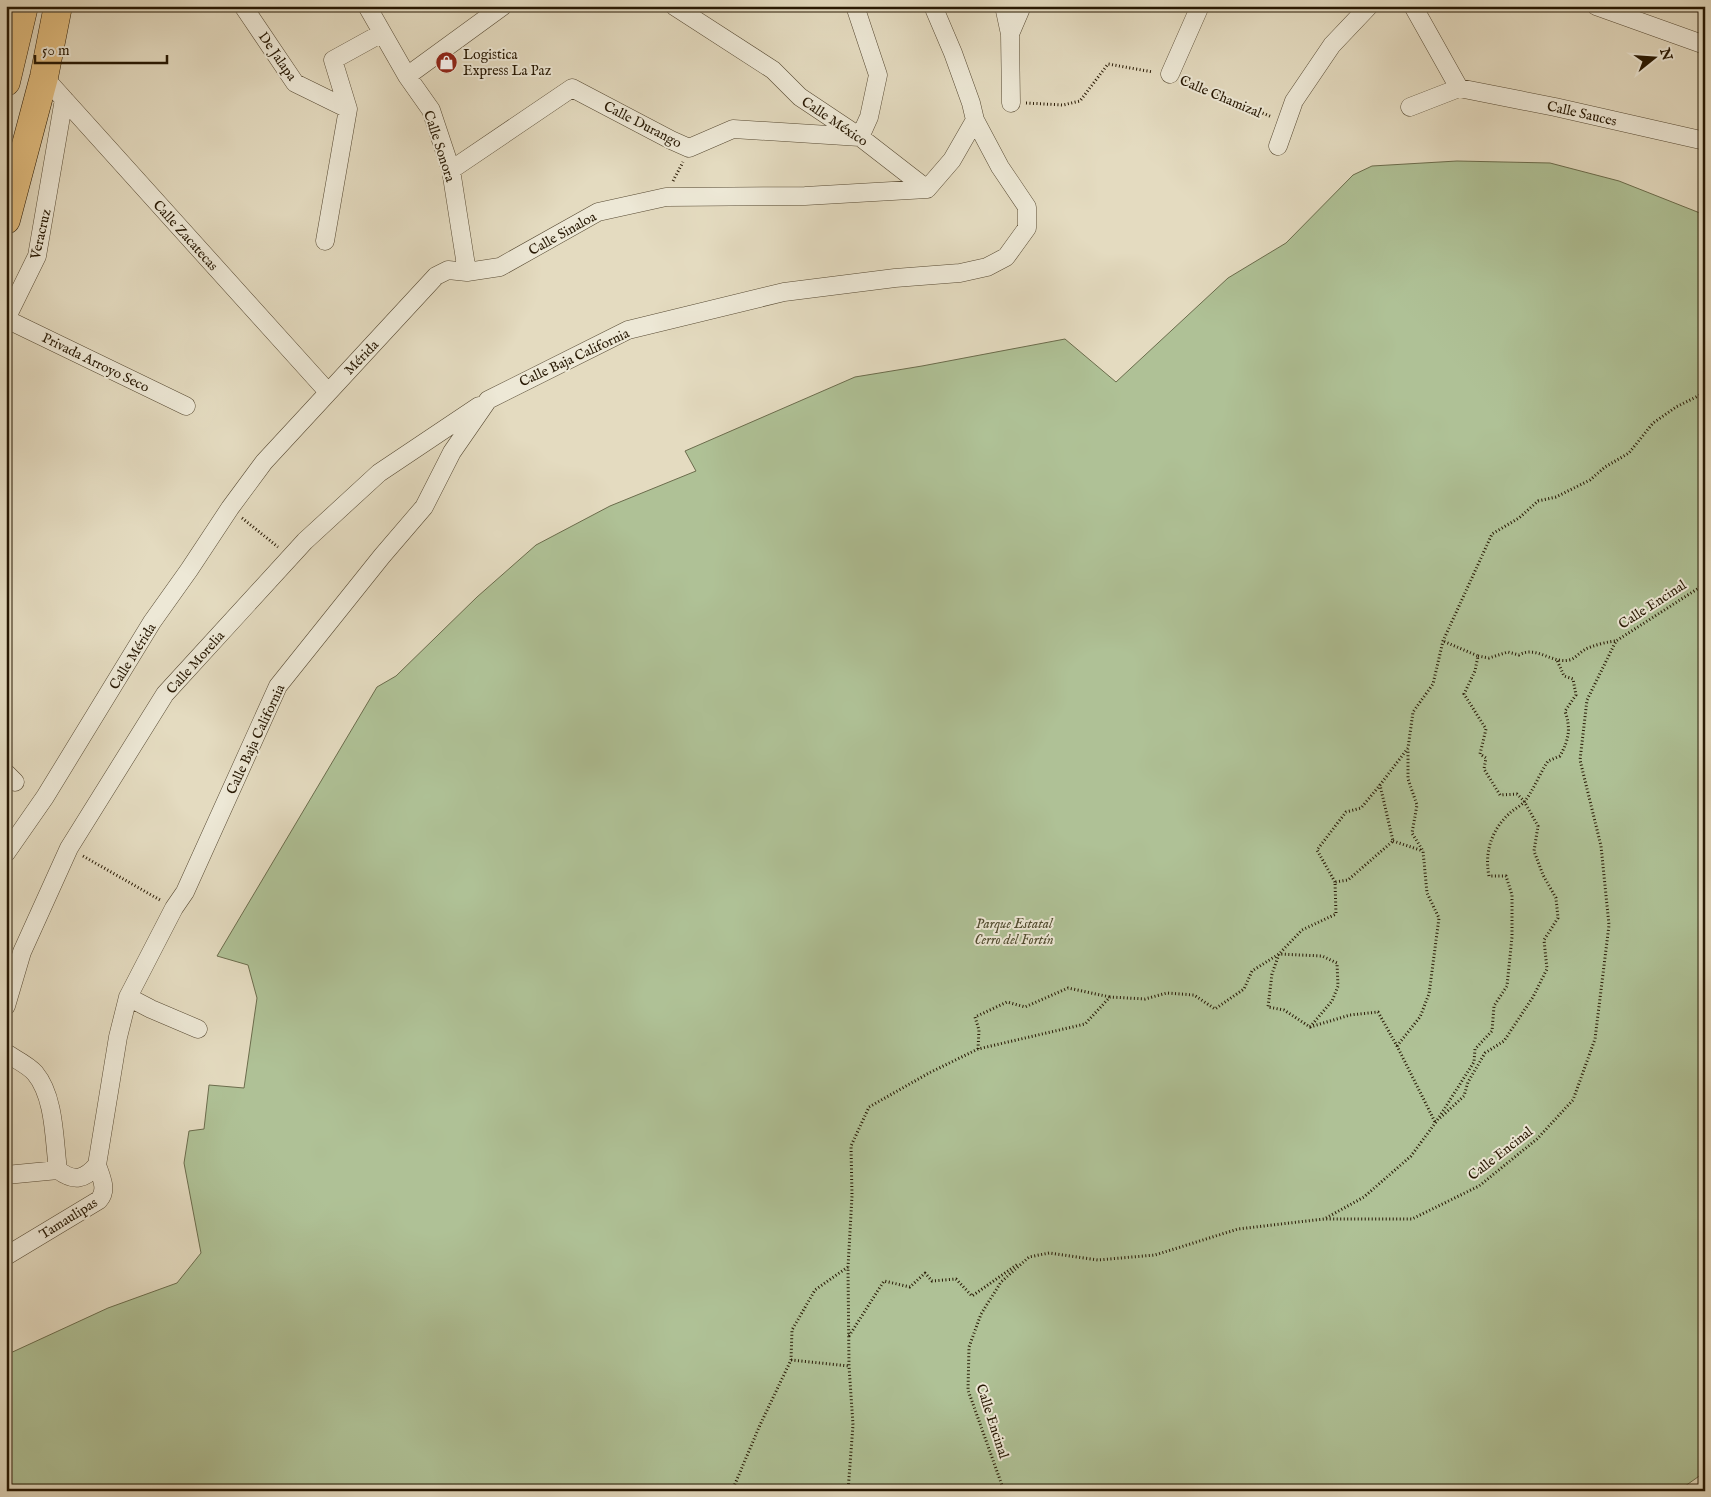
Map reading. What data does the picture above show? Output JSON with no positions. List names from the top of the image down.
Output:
{
  "streets": {
    "street": [
      "De Jalapa",
      "Calle Chamizal",
      "Calle Sauces",
      "Calle México",
      "Calle Durango",
      "Calle Sonora",
      "Calle Sinaloa",
      "Veracruz",
      "Calle Zacatecas",
      "Mérida",
      "Calle Baja California",
      "Privada Arroyo Seco",
      "Calle Mérida",
      "Calle Morelia",
      "Tamaulipas"
    ],
    "path": ["Calle Encinal"]
  },
  "crossings": [
    ["Calle México", "Calle Durango"],
    ["Calle México", "Calle Sinaloa"],
    ["Calle Durango", "Calle Sonora"],
    ["Calle Sonora", "Calle Sinaloa"],
    ["Calle Sonora", "Mérida"],
    ["Calle Sinaloa", "Mérida"],
    ["Veracruz", "Calle Zacatecas"],
    ["Veracruz", "Privada Arroyo Seco"],
    ["Calle Zacatecas", "Mérida"],
    ["Mérida", "Calle Mérida"],
    ["Calle Baja California", "Calle Morelia"],
    ["Calle Baja California", "Tamaulipas"]
  ],
  "parks": ["Parque Estatal Cerro del Fortín"],
  "places": {
    "shop": ["Logistica Express La Paz"]
  },
  "scale_bar": "50 m",
  "north": "right"
}
